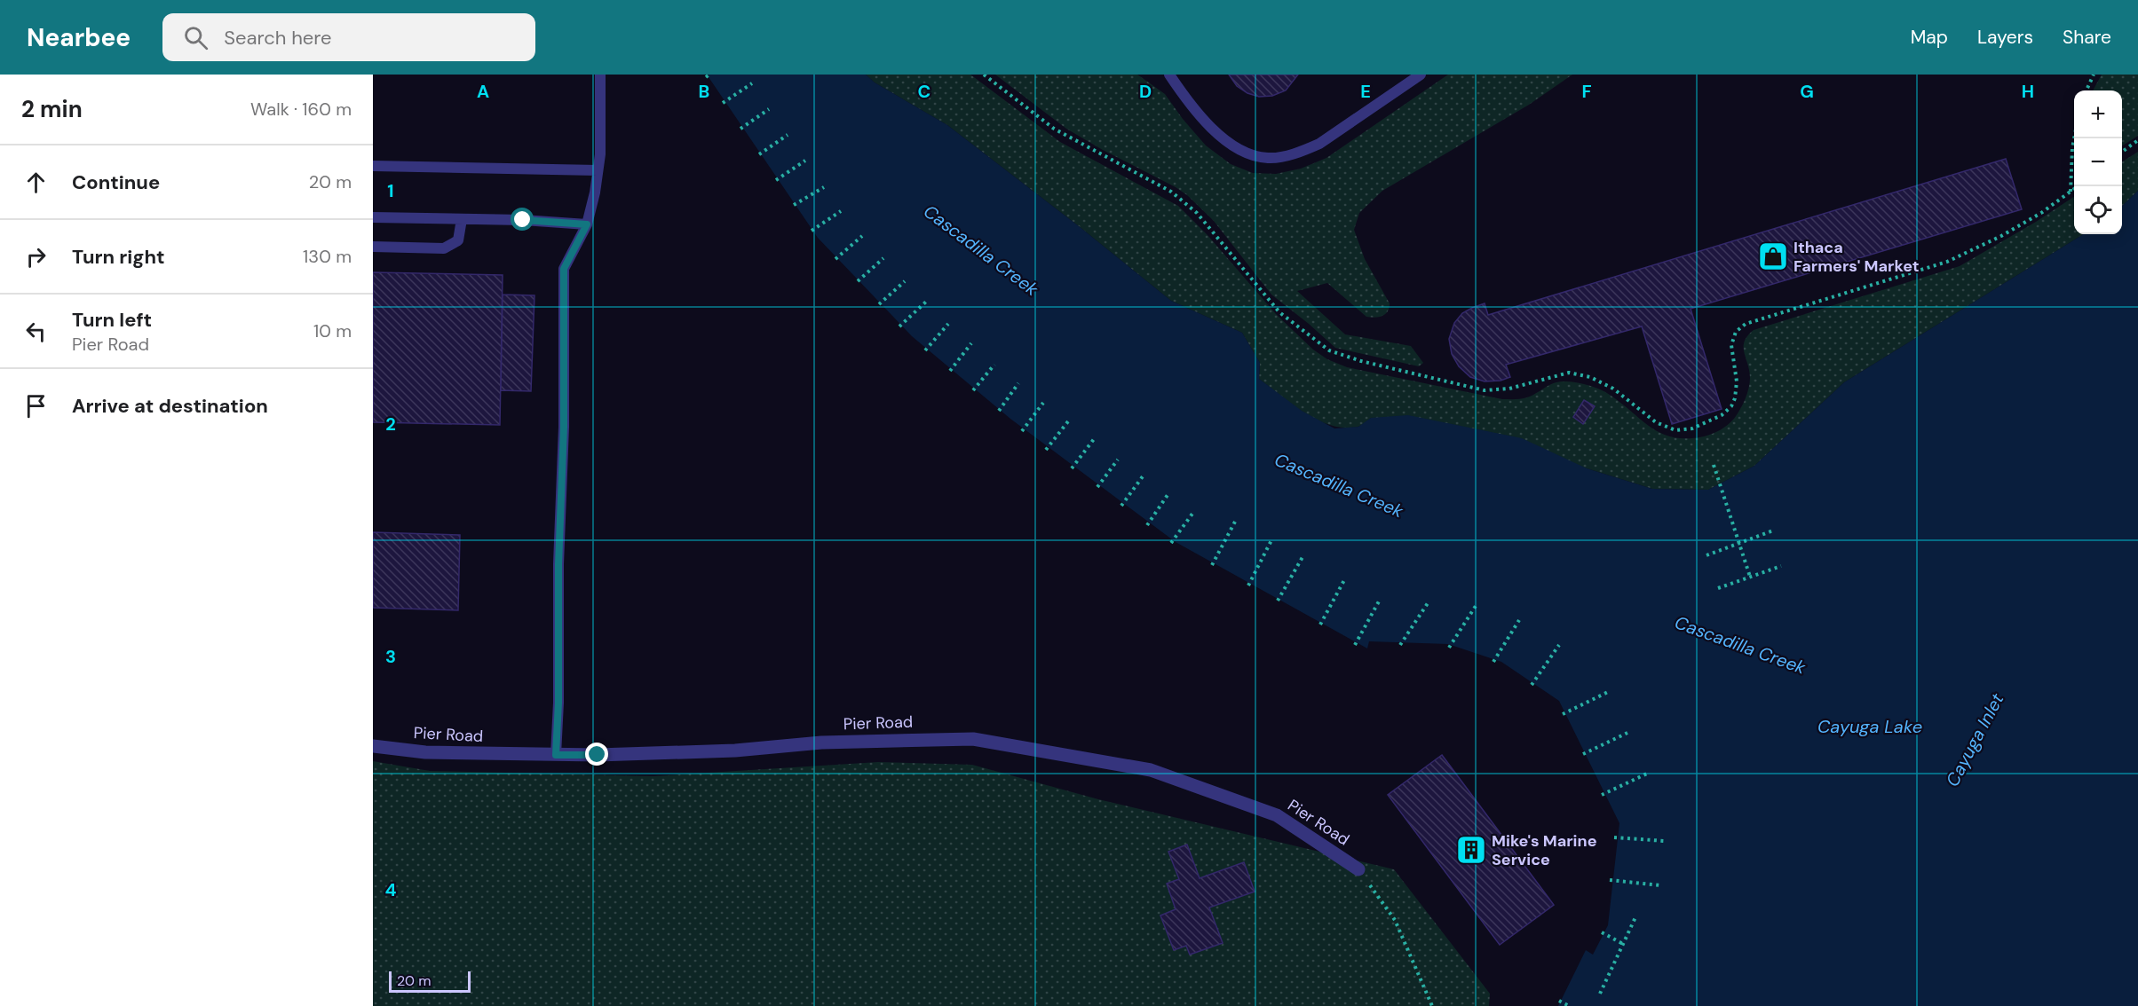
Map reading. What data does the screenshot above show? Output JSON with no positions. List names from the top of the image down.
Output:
{
  "streets": {
    "street": ["Pier Road"]
  },
  "water": ["Cascadilla Creek", "Cayuga Lake", "Cayuga Inlet"],
  "places": {
    "shop": ["Ithaca Farmers' Market"],
    "building": ["Mike's Marine Service"]
  },
  "scale_bar": "20 m",
  "page": {
    "header": "Nearbee",
    "search": "Search here",
    "nav": ["Map", "Layers", "Share"],
    "heading": ["2 min", "Walk · 160 m"],
    "map_buttons": ["+", "−"],
    "list": [
      ["Continue", "20 m"],
      ["Turn right", "130 m"],
      ["Turn left", "Pier Road", "10 m"],
      "Arrive at destination"
    ],
    "scale": "20 m"
  },
  "grid": {
    "columns": [
      "A",
      "B",
      "C",
      "D",
      "E",
      "F",
      "G",
      "H"
    ],
    "rows": [
      "1",
      "2",
      "3",
      "4"
    ]
  }
}
